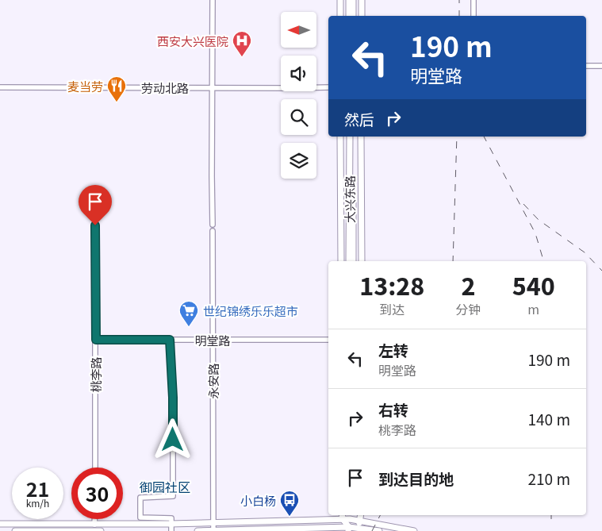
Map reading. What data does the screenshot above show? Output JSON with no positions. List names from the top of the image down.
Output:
{
  "streets": {
    "main road": ["大兴东路"],
    "street": [
      "劳动北路",
      "明堂路",
      "桃李路",
      "永安路"
    ]
  },
  "crossings": [
    ["明堂路", "桃李路"],
    ["明堂路", "永安路"]
  ],
  "districts": ["御园社区"],
  "places": {
    "hospital": ["西安大兴医院"],
    "restaurant": ["麦当劳"],
    "supermarket": ["世纪锦绣乐乐超市"],
    "bus stop": ["小白杨"]
  },
  "north": "left",
  "page": {
    "turn": ["190 m", "明堂路"],
    "then": "然后",
    "eta": [
      "13:28",
      "到达",
      "2",
      "分钟",
      "540",
      "m"
    ],
    "list": [
      {
        "name": "左转",
        "note": "明堂路",
        "value": "190 m"
      },
      {
        "name": "右转",
        "note": "桃李路",
        "value": "140 m"
      },
      {
        "name": "到达目的地",
        "value": "210 m"
      }
    ],
    "speed": "21 km/h",
    "limit": "30"
  }
}
